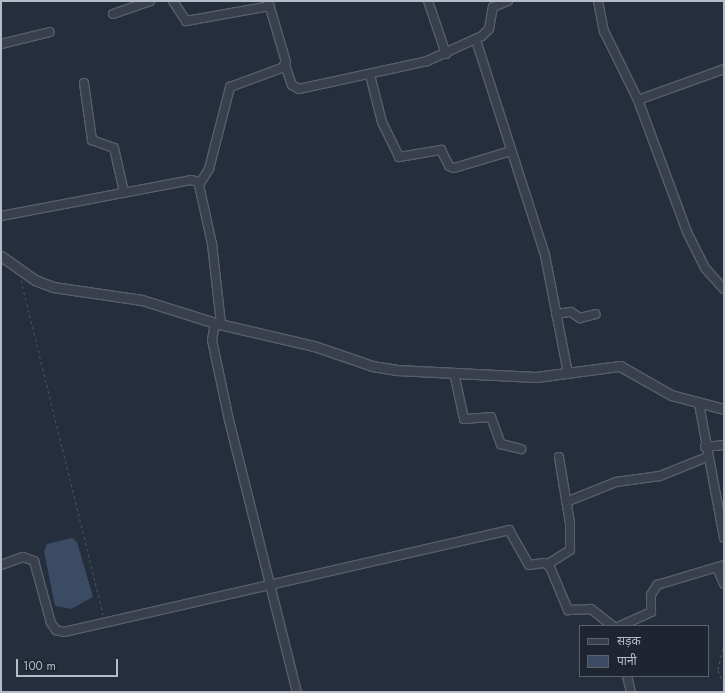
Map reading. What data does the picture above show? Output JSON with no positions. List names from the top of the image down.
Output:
{
  "legend": ["सड़क", "पानी"],
  "scale_bar": "100 m"
}
